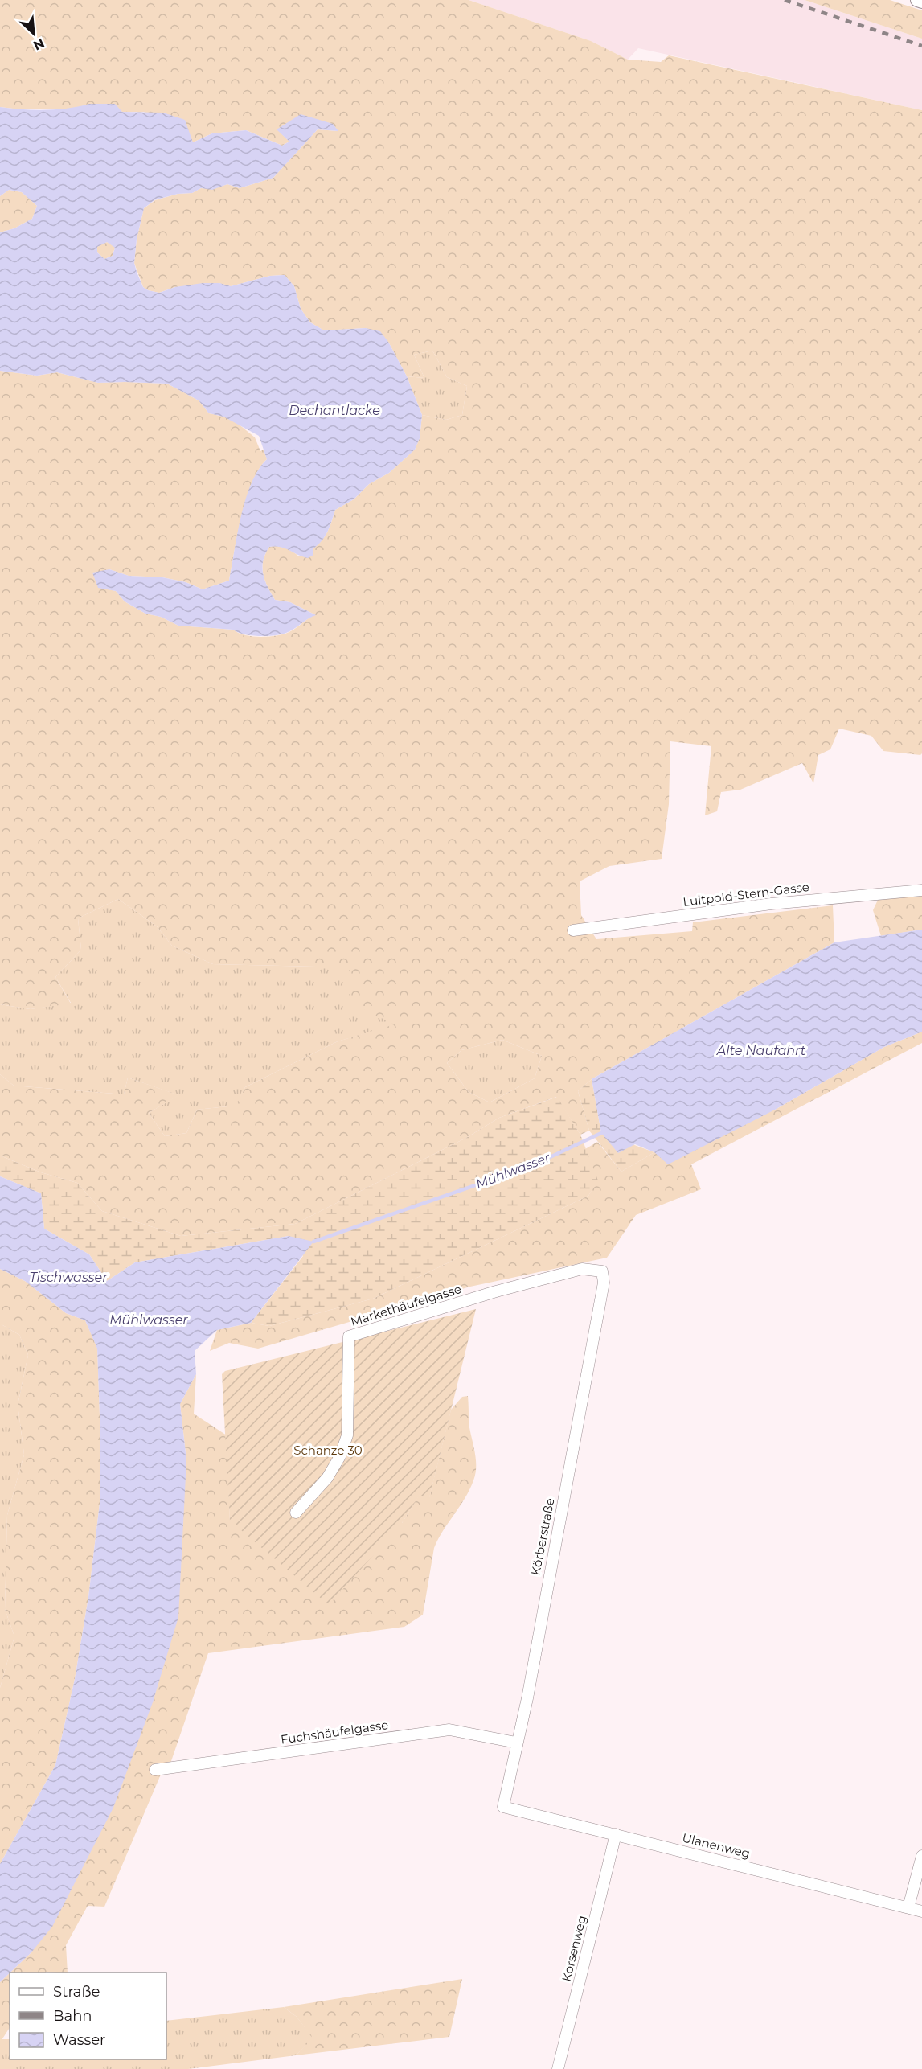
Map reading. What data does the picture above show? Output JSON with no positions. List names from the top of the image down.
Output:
{
  "streets": {
    "street": [
      "Luitpold-Stern-Gasse",
      "Markethäufelgasse",
      "Körberstraße",
      "Fuchshäufelgasse",
      "Ulanenweg",
      "Korsenweg"
    ]
  },
  "crossings": [
    ["Markethäufelgasse", "Körberstraße"],
    ["Körberstraße", "Fuchshäufelgasse"],
    ["Körberstraße", "Ulanenweg"],
    ["Ulanenweg", "Korsenweg"]
  ],
  "water": [
    "Dechantlacke",
    "Alte Naufahrt",
    "Mühlwasser",
    "Tischwasser"
  ],
  "parks": ["Schanze 30"],
  "legend": ["Straße", "Bahn", "Wasser"],
  "north": "bottom right"
}
